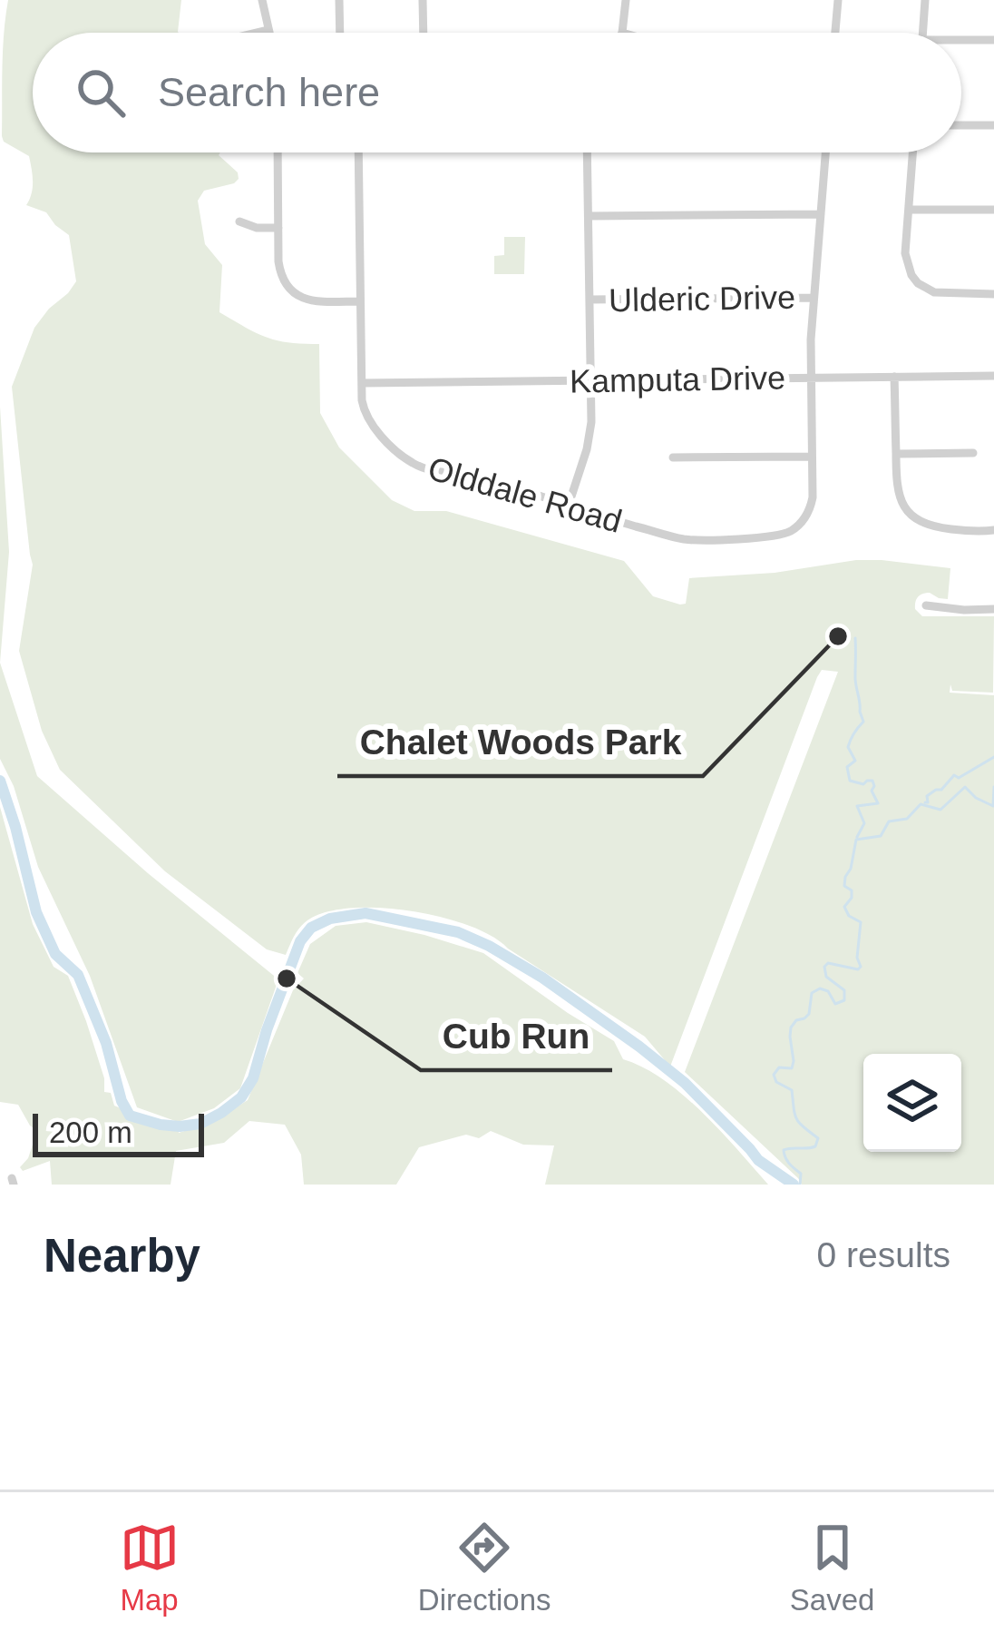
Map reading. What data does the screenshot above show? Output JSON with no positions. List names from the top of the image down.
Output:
{
  "streets": {
    "street": ["Ulderic Drive", "Kamputa Drive", "Olddale Road"]
  },
  "crossings": [
    ["Kamputa Drive", "Olddale Road"]
  ],
  "places": ["Chalet Woods Park", "Cub Run"],
  "scale_bar": "200 m",
  "page": {
    "search": "Search here",
    "scale": "200 m",
    "heading": ["Nearby", "0 results"],
    "nav": ["Map", "Directions", "Saved"]
  }
}
